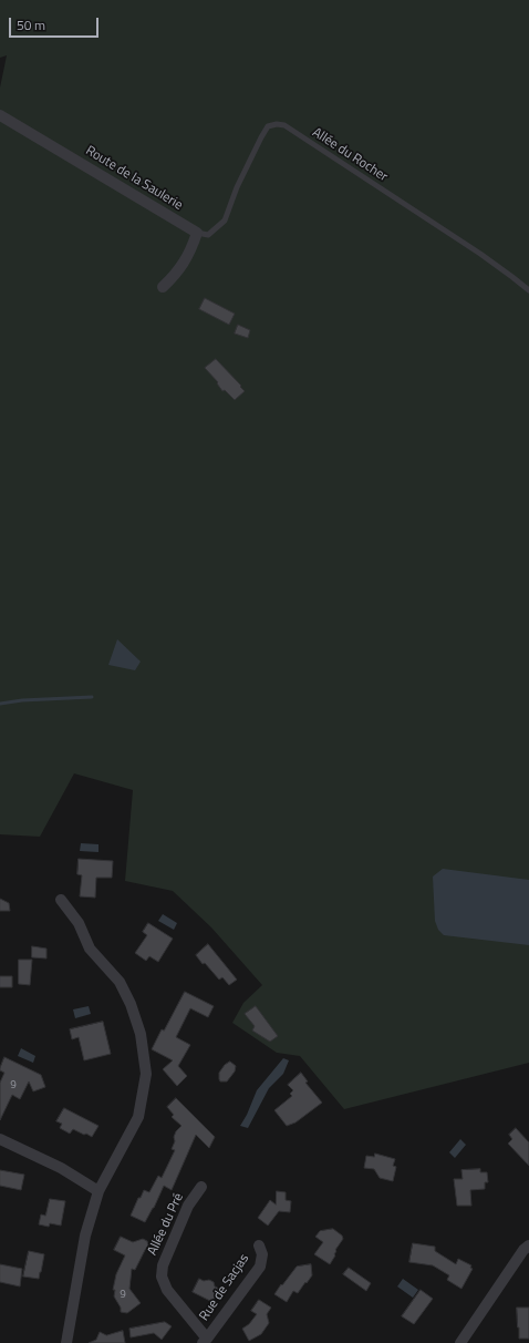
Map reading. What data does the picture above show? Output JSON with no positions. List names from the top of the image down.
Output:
{
  "streets": {
    "street": ["Route de la Saulerie", "Allée du Pré", "Rue de Sacjas"],
    "lane": ["Allée du Rocher"]
  },
  "crossings": [
    ["Allée du Rocher", "Route de la Saulerie"],
    ["Allée du Pré", "Rue de Sacjas"]
  ],
  "house_numbers": ["9", "9"],
  "scale_bar": "50 m"
}
